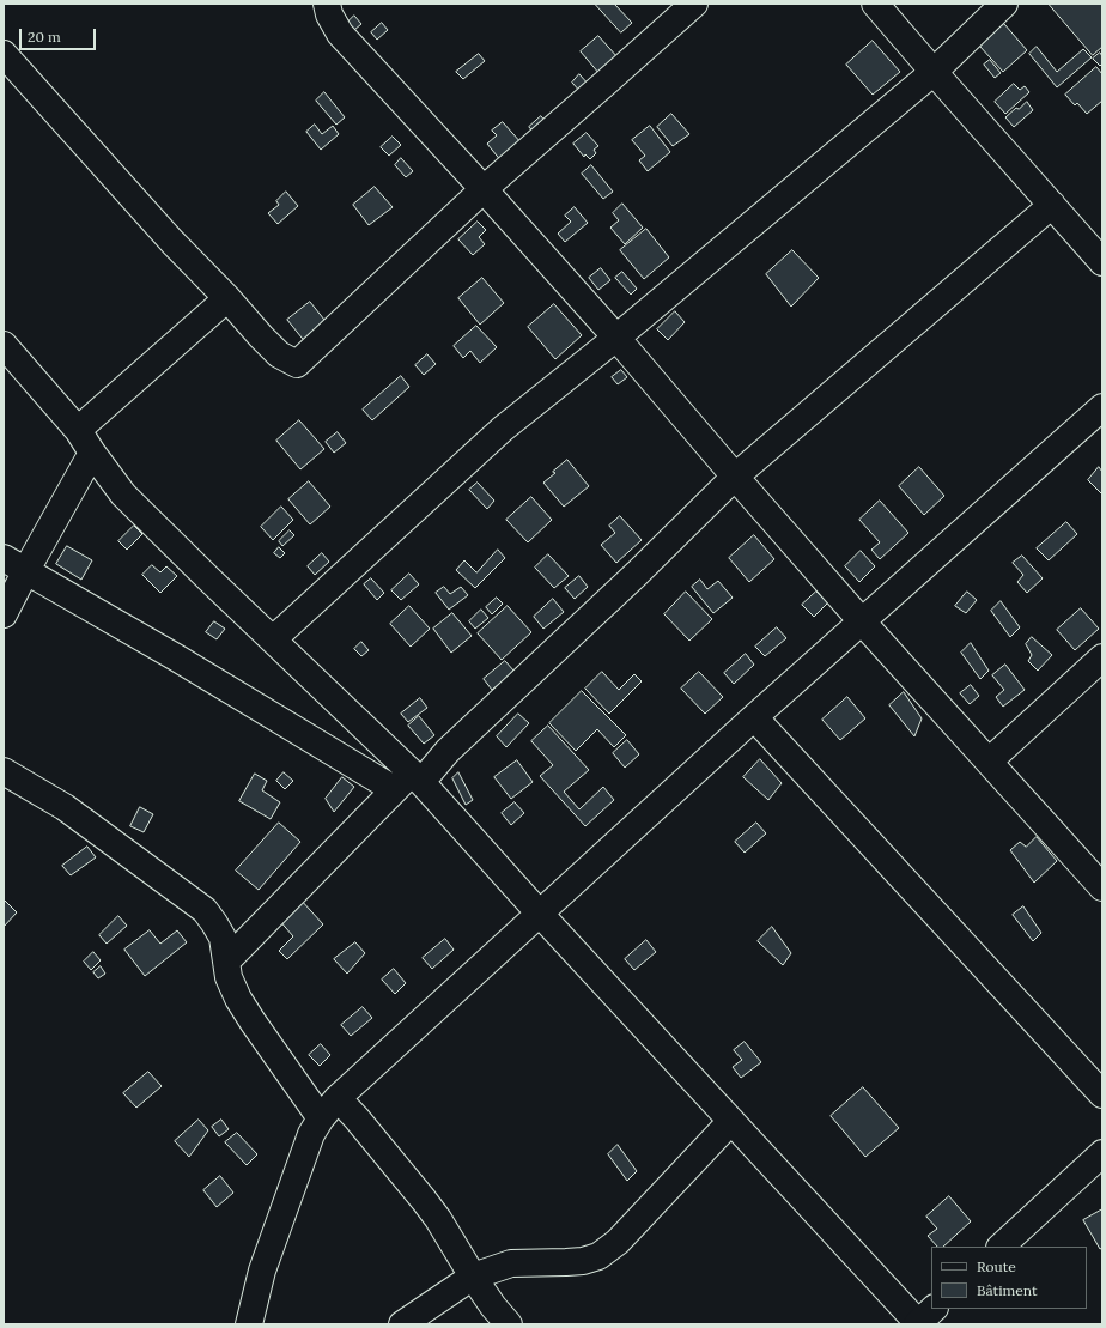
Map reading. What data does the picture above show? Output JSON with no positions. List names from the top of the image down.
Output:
{
  "legend": ["Route", "Bâtiment"],
  "scale_bar": "20 m"
}
